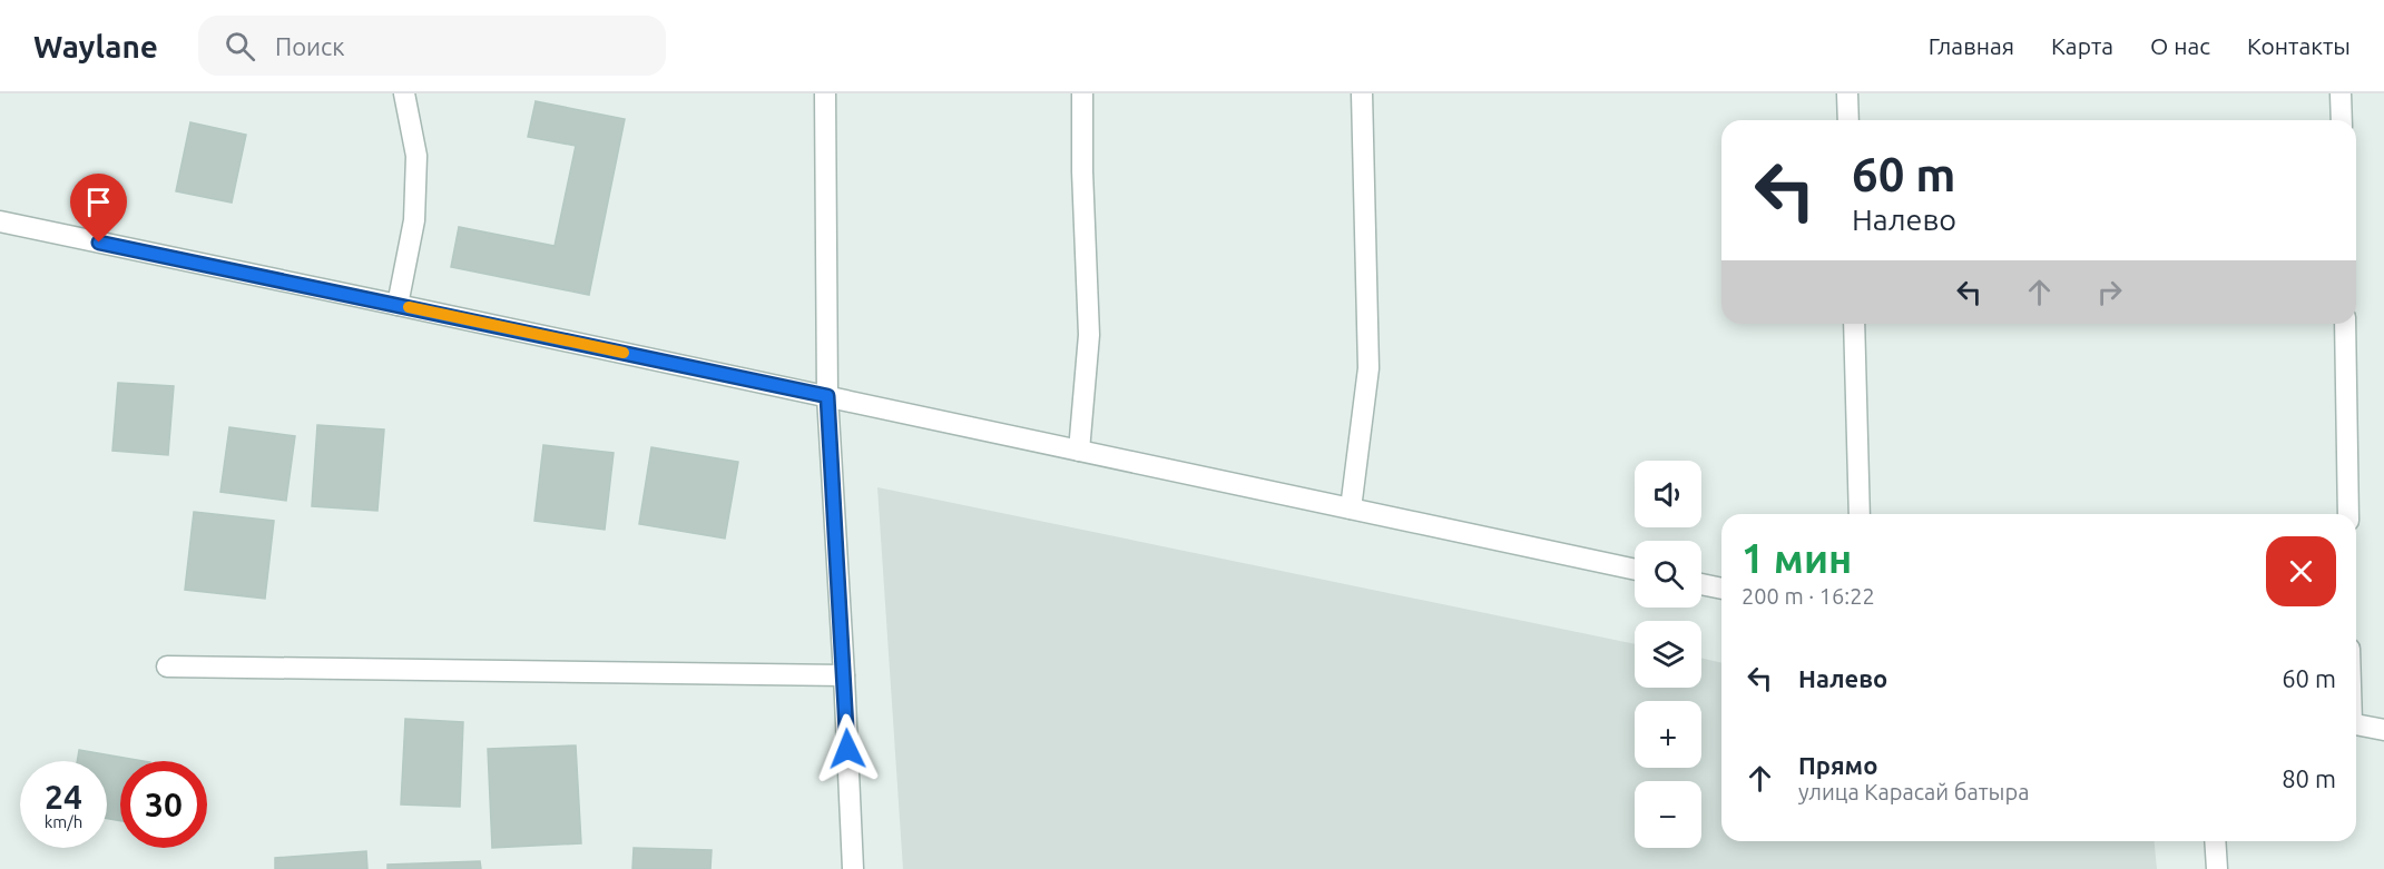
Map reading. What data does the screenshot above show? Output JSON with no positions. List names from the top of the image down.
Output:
{
  "page": {
    "header": "Waylane",
    "search": "Поиск",
    "nav": [
      "Главная",
      "Карта",
      "О нас",
      "Контакты"
    ],
    "turn": ["60 m", "Налево"],
    "map_buttons": ["+", "−"],
    "heading": ["1 мин", "200 m · 16:22"],
    "list": [
      {
        "name": "Налево",
        "value": "60 m"
      },
      {
        "name": "Прямо",
        "note": "улица Карасай батыра",
        "value": "80 m"
      }
    ],
    "speed": "24 km/h",
    "limit": "30"
  }
}
